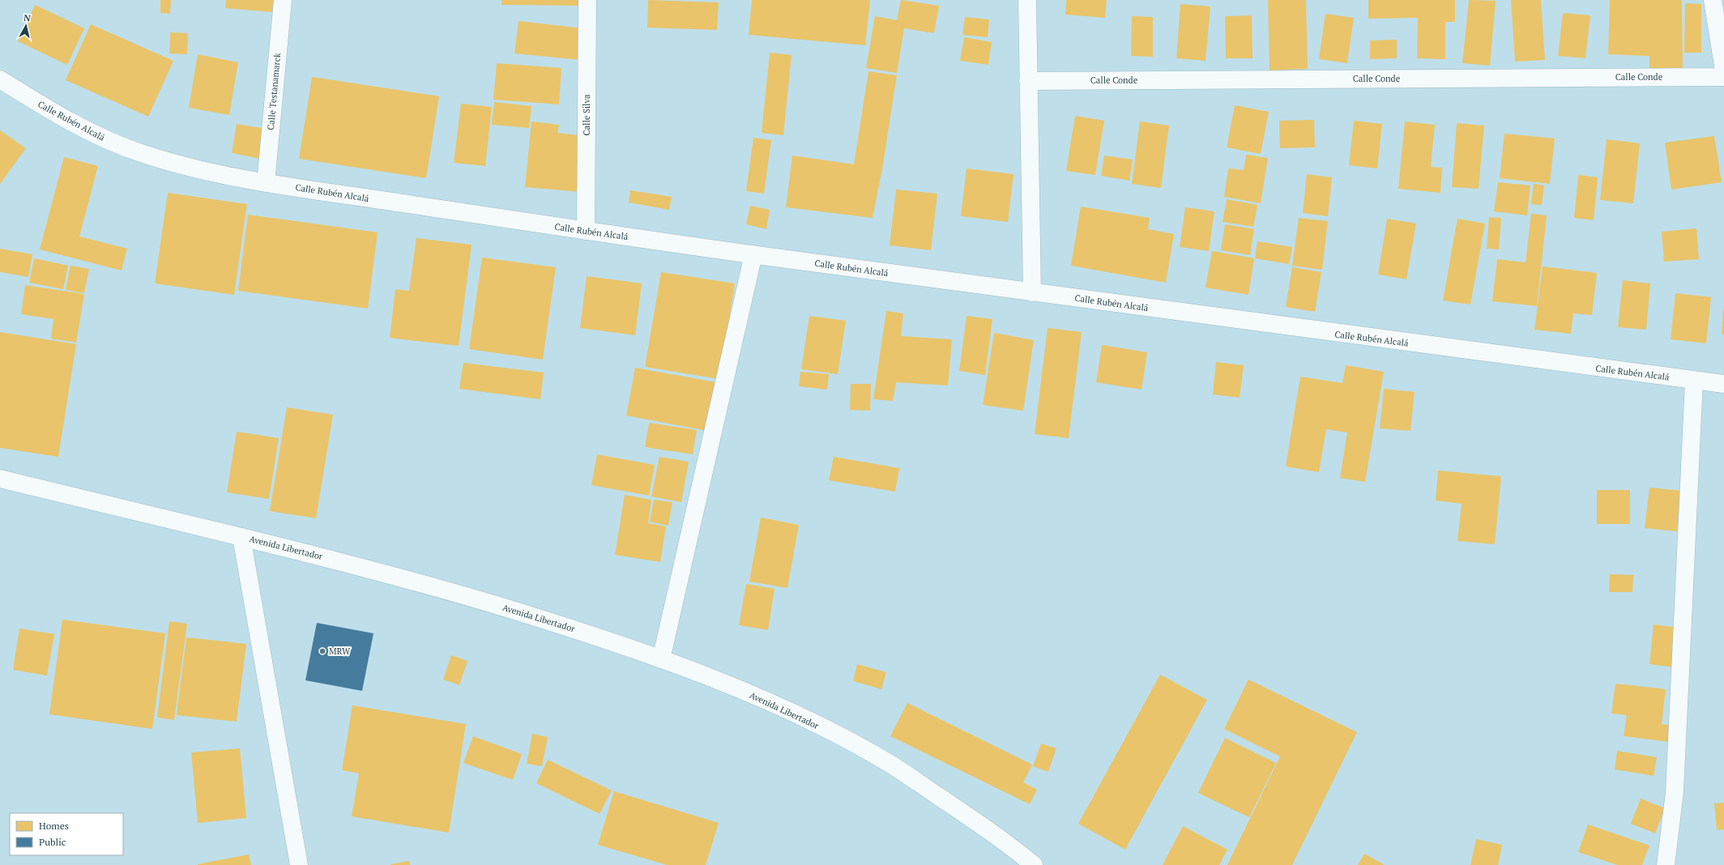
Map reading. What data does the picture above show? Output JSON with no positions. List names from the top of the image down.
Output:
{
  "streets": {
    "main road": [
      "Calle Conde",
      "Calle Testanamarck",
      "Calle Silva",
      "Calle Rubén Alcalá",
      "Avenida Libertador"
    ]
  },
  "crossings": [
    ["Calle Testanamarck", "Calle Rubén Alcalá"],
    ["Calle Silva", "Calle Rubén Alcalá"]
  ],
  "places": ["MRW"],
  "legend": ["Homes", "Public"],
  "north": "top"
}
